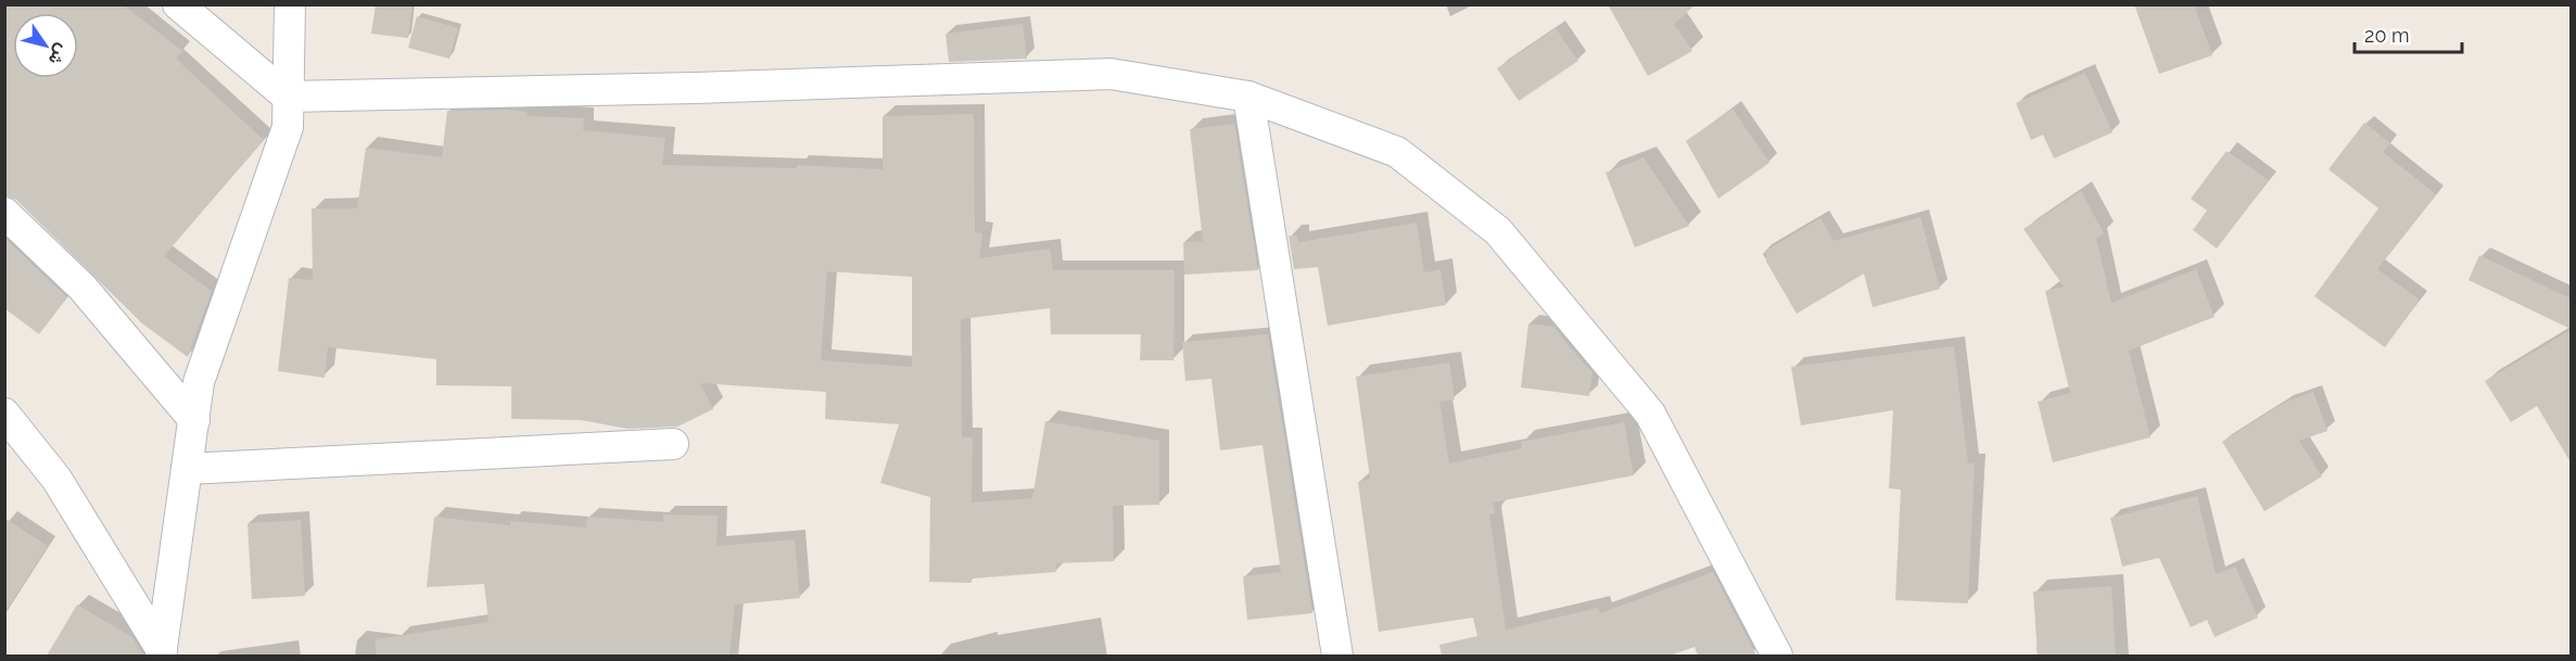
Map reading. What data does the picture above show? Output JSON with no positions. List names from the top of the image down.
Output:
{
  "scale_bar": "20 m",
  "north": "bottom right"
}
